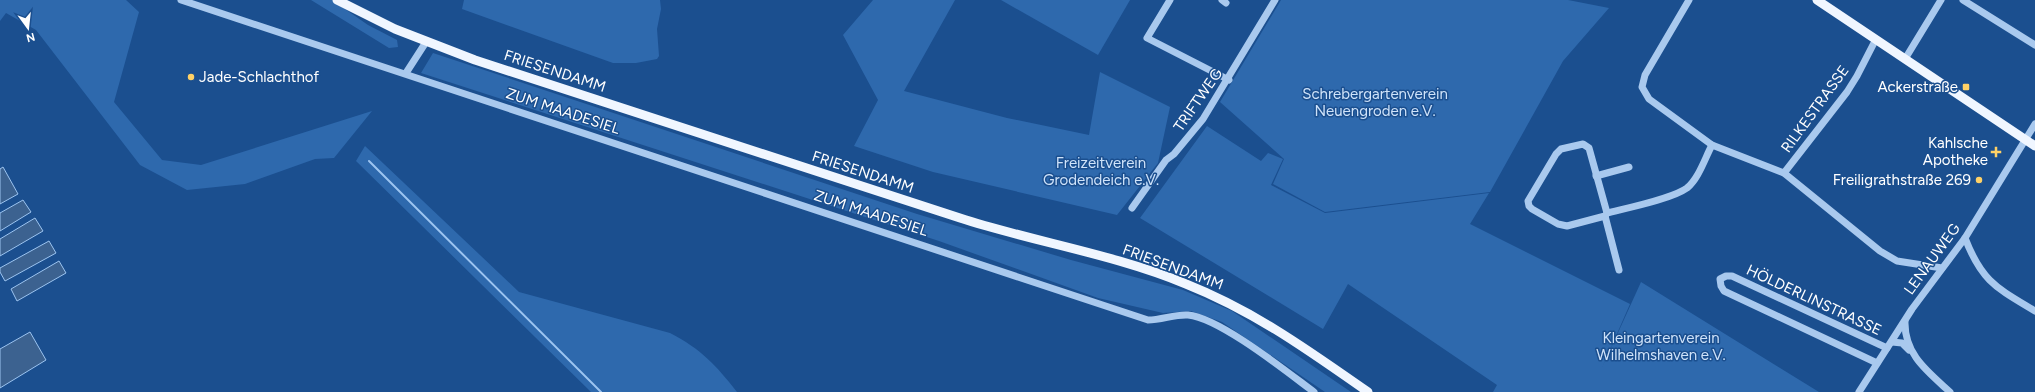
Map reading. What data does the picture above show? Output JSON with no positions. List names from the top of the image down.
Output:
{
  "streets": {
    "main road": ["FRIESENDAMM"],
    "street": [
      "TRIFTWEG",
      "RILKESTRASSE",
      "ZUM MAADESIEL",
      "LENAUWEG",
      "HÖLDERLINSTRASSE"
    ]
  },
  "crossings": [
    ["LENAUWEG", "HÖLDERLINSTRASSE"]
  ],
  "parks": ["Schrebergartenverein Neuengroden e.V.", "Freizeitverein Grodendeich e.V.", "Kleingartenverein Wilhelmshaven e.V."],
  "places": {
    "other": ["Jade-Schlachthof", "Freiligrathstraße 269"],
    "transit": ["Ackerstraße"],
    "health": ["Kahlsche Apotheke"]
  },
  "north": "bottom"
}
